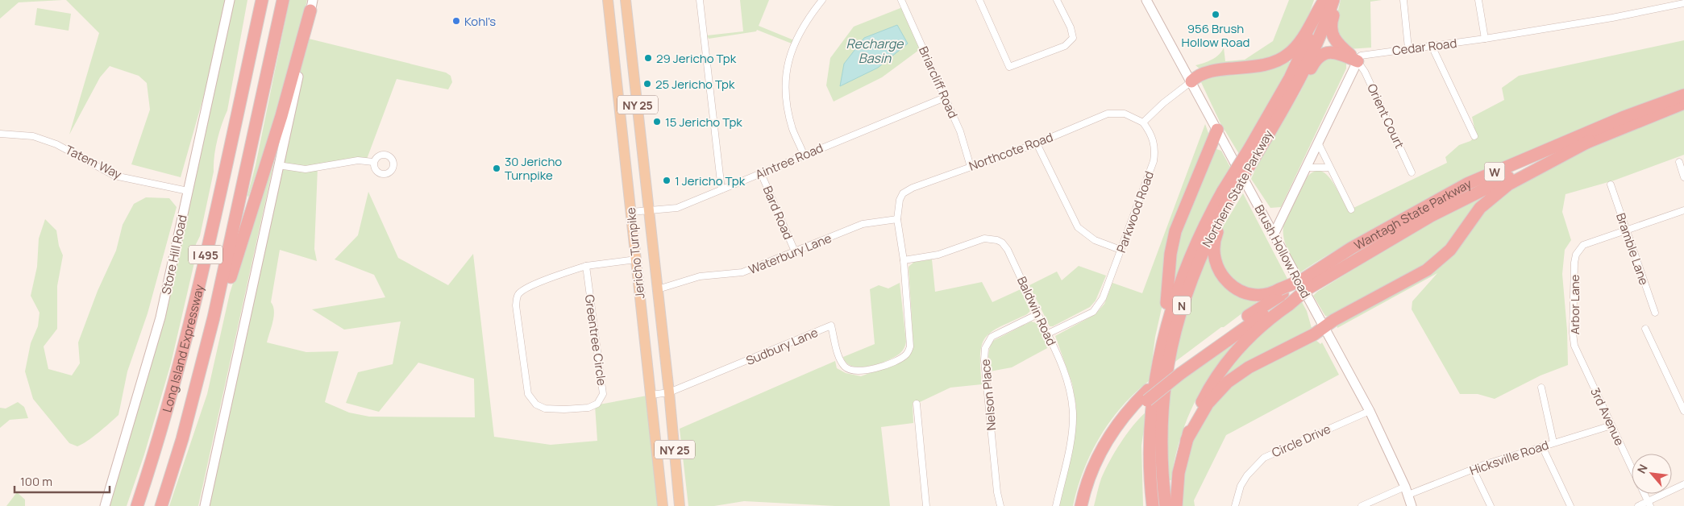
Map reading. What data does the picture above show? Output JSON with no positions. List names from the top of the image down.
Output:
{
  "streets": {
    "highway": [
      "W",
      "Northern State Parkway",
      "Wantagh State Parkway",
      "I 495",
      "N",
      "Long Island Expressway"
    ],
    "main road": [
      "NY 25",
      "Brush Hollow Road",
      "Jericho Turnpike",
      "Store Hill Road"
    ],
    "street": [
      "Cedar Road",
      "Briarcliff Road",
      "Orient Court",
      "Northcote Road",
      "Aintree Road",
      "Tatem Way",
      "Parkwood Road",
      "Bard Road",
      "Bramble Lane",
      "Waterbury Lane",
      "Arbor Lane",
      "Baldwin Road",
      "Greentree Circle",
      "Sudbury Lane",
      "Nelson Place",
      "3rd Avenue",
      "Circle Drive",
      "Hicksville Road"
    ]
  },
  "crossings": [
    ["Cedar Road", "Orient Court"],
    ["Briarcliff Road", "Northcote Road"],
    ["Briarcliff Road", "Aintree Road"],
    ["Northcote Road", "Parkwood Road"],
    ["Northcote Road", "Waterbury Lane"],
    ["Northcote Road", "Baldwin Road"],
    ["Northcote Road", "Sudbury Lane"],
    ["Aintree Road", "Bard Road"],
    ["Aintree Road", "Jericho Turnpike"],
    ["Tatem Way", "Store Hill Road"],
    ["Parkwood Road", "Baldwin Road"],
    ["Bard Road", "Waterbury Lane"],
    ["Bramble Lane", "Arbor Lane"],
    ["Brush Hollow Road", "Circle Drive"],
    ["Brush Hollow Road", "Hicksville Road"],
    ["Jericho Turnpike", "Waterbury Lane"],
    ["Jericho Turnpike", "Greentree Circle"],
    ["Jericho Turnpike", "Sudbury Lane"],
    ["Arbor Lane", "3rd Avenue"],
    ["Baldwin Road", "Nelson Place"],
    ["3rd Avenue", "Hicksville Road"]
  ],
  "water": ["Recharge Basin"],
  "places": [
    "956 Brush Hollow Road",
    "Kohl's",
    "29 Jericho Tpk",
    "25 Jericho Tpk",
    "15 Jericho Tpk",
    "30 Jericho Turnpike",
    "1 Jericho Tpk"
  ],
  "scale_bar": "100 m",
  "north": "top left"
}
